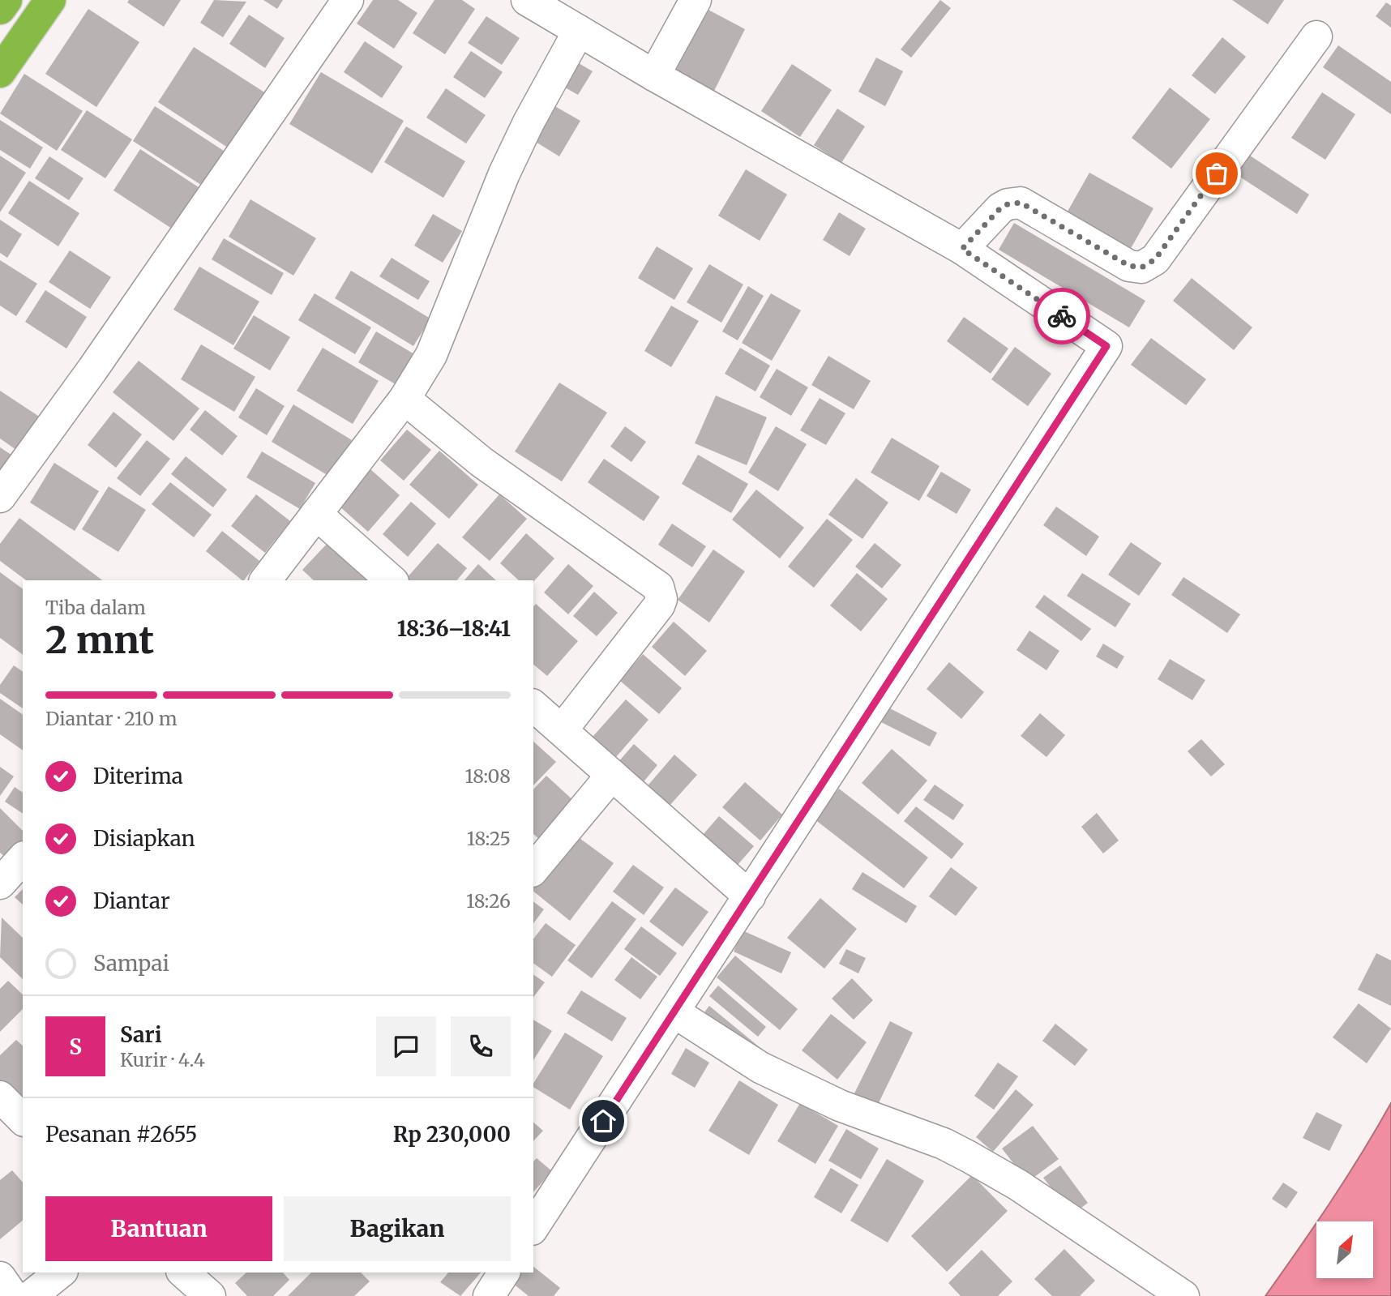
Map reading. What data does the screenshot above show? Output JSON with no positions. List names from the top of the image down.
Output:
{
  "north": "top right",
  "page": {
    "heading": ["2 mnt", "Tiba dalam", "18:36–18:41"],
    "panel": [
      "Sari",
      "Kurir · 4.4",
      "Pesanan #2655",
      "Rp 230,000"
    ],
    "bar": "Diantar · 210 m",
    "list": [
      ["Diterima", "18:08"],
      ["Disiapkan", "18:25"],
      ["Diantar", "18:26"],
      "Sampai"
    ],
    "round": "S",
    "buttons": ["Bantuan", "Bagikan"]
  }
}
